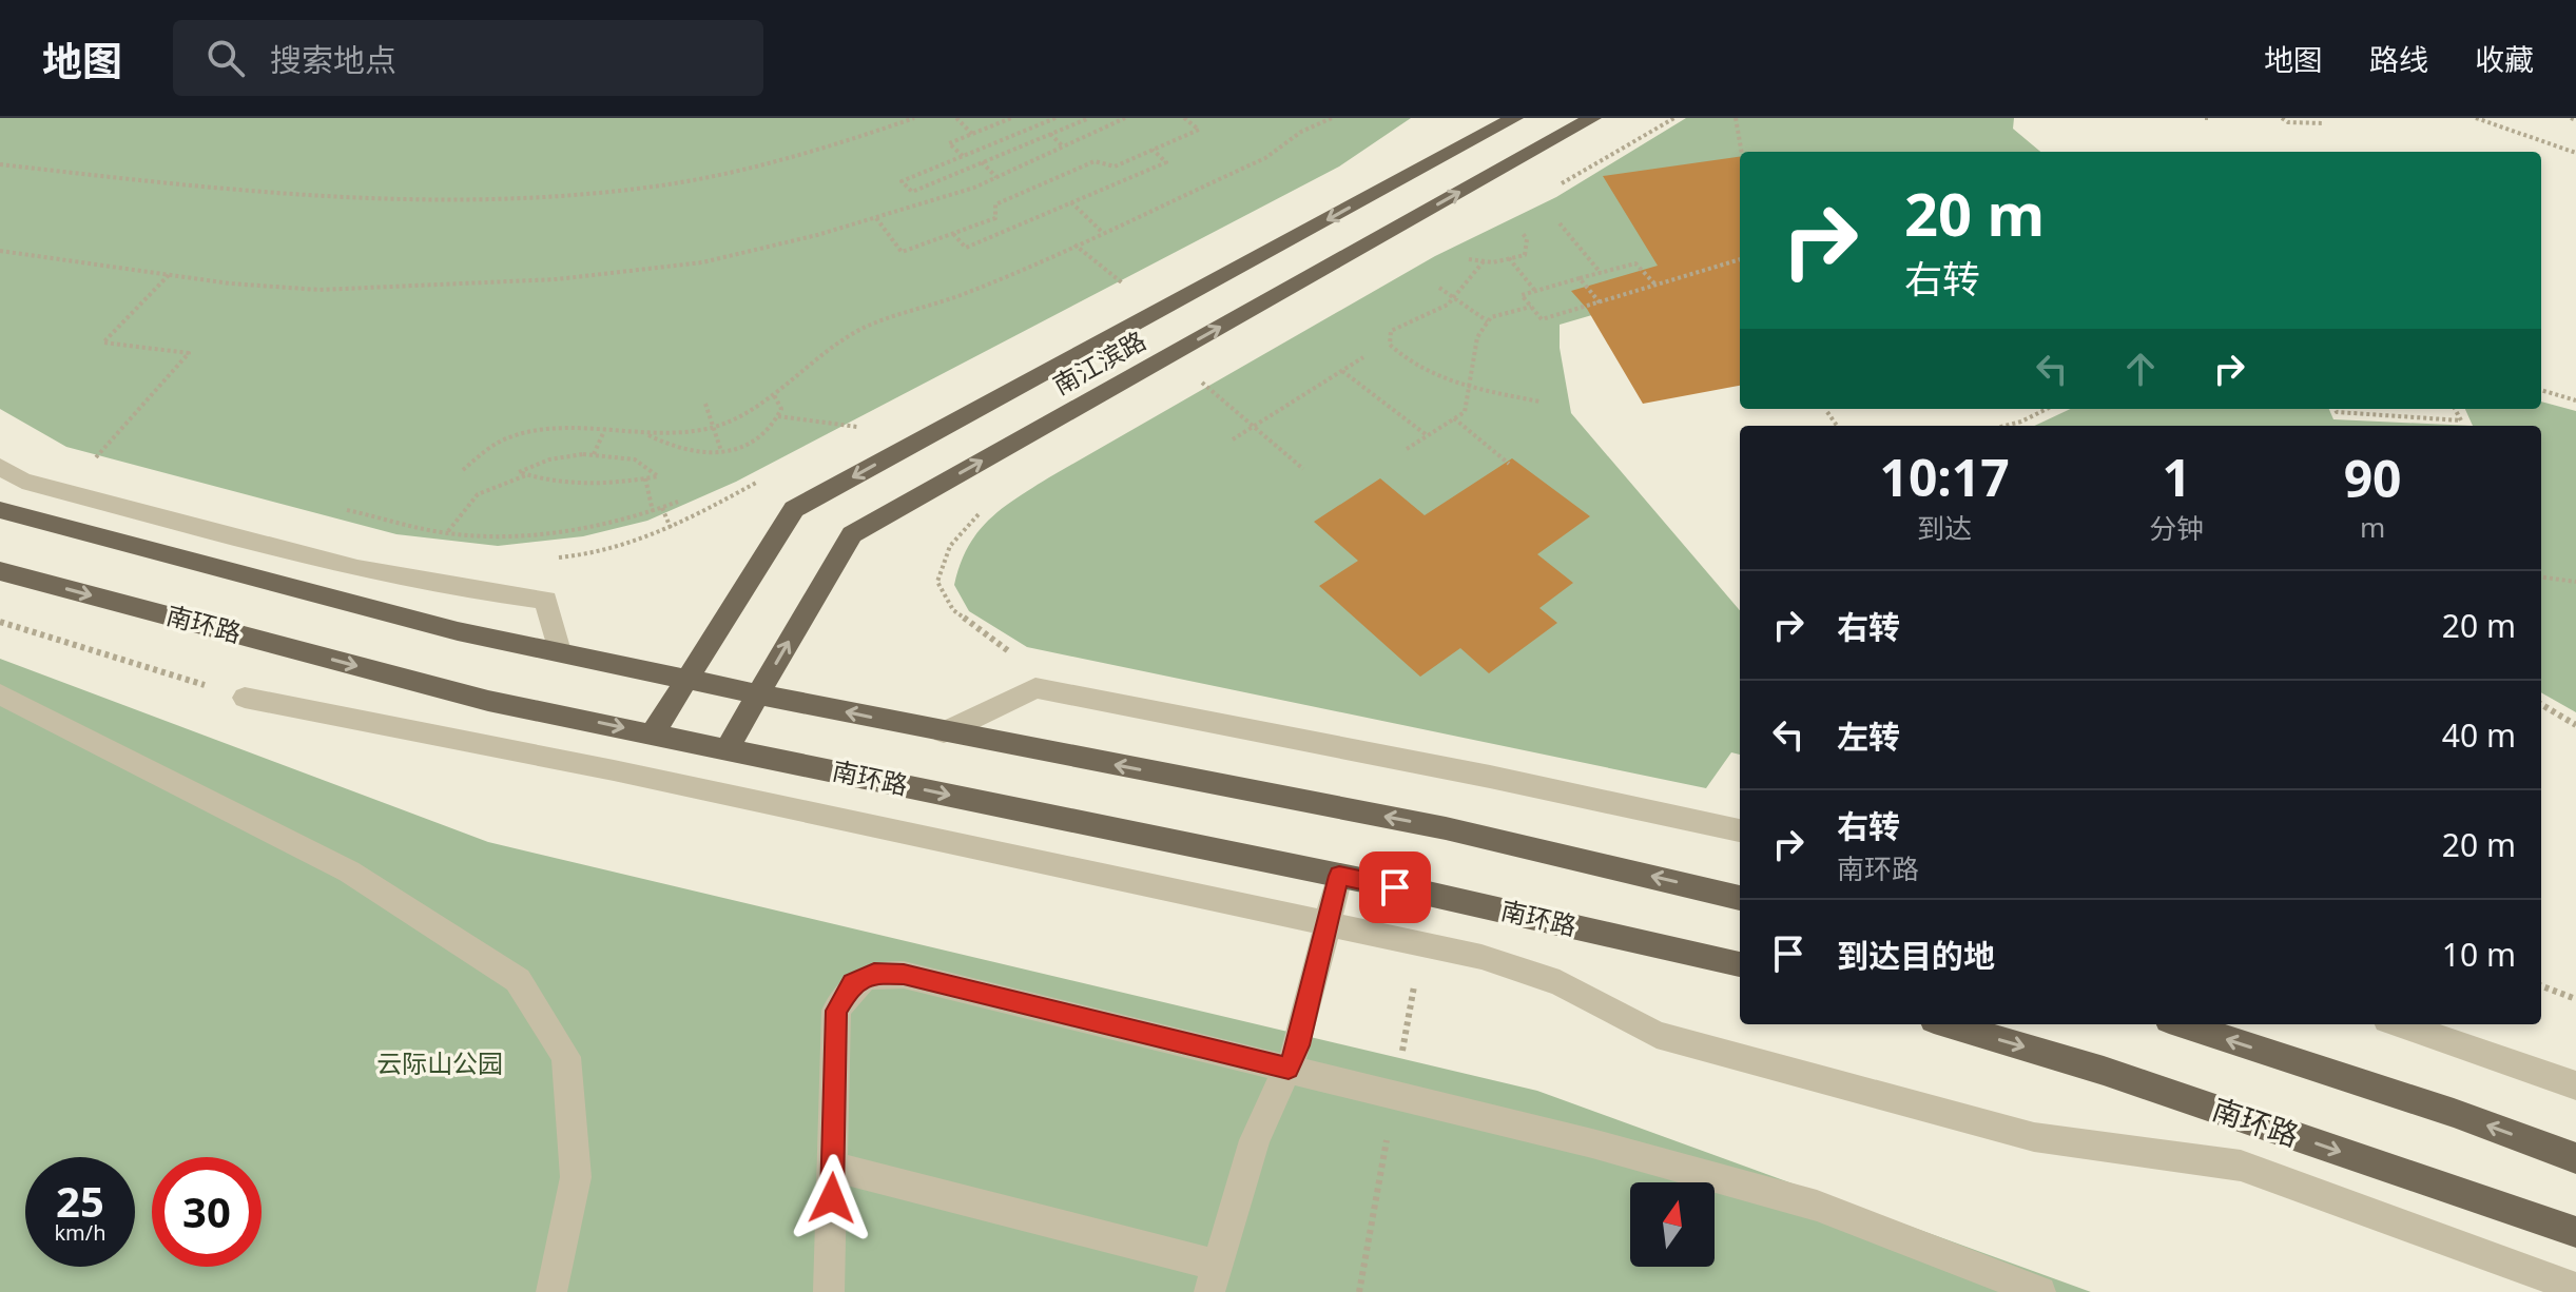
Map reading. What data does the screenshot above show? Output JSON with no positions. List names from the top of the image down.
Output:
{
  "streets": {
    "main road": ["南江滨路", "南环路"]
  },
  "crossings": [
    ["南江滨路", "南环路"]
  ],
  "parks": ["云际山公园"],
  "north": "top",
  "page": {
    "header": "地图",
    "search": "搜索地点",
    "nav": ["地图", "路线", "收藏"],
    "turn": ["20 m", "右转"],
    "eta": [
      "10:17",
      "到达",
      "1",
      "分钟",
      "90",
      "m"
    ],
    "list": [
      {
        "name": "右转",
        "value": "20 m"
      },
      {
        "name": "左转",
        "value": "40 m"
      },
      {
        "name": "右转",
        "note": "南环路",
        "value": "20 m"
      },
      {
        "name": "到达目的地",
        "value": "10 m"
      }
    ],
    "speed": "25 km/h",
    "limit": "30"
  }
}
